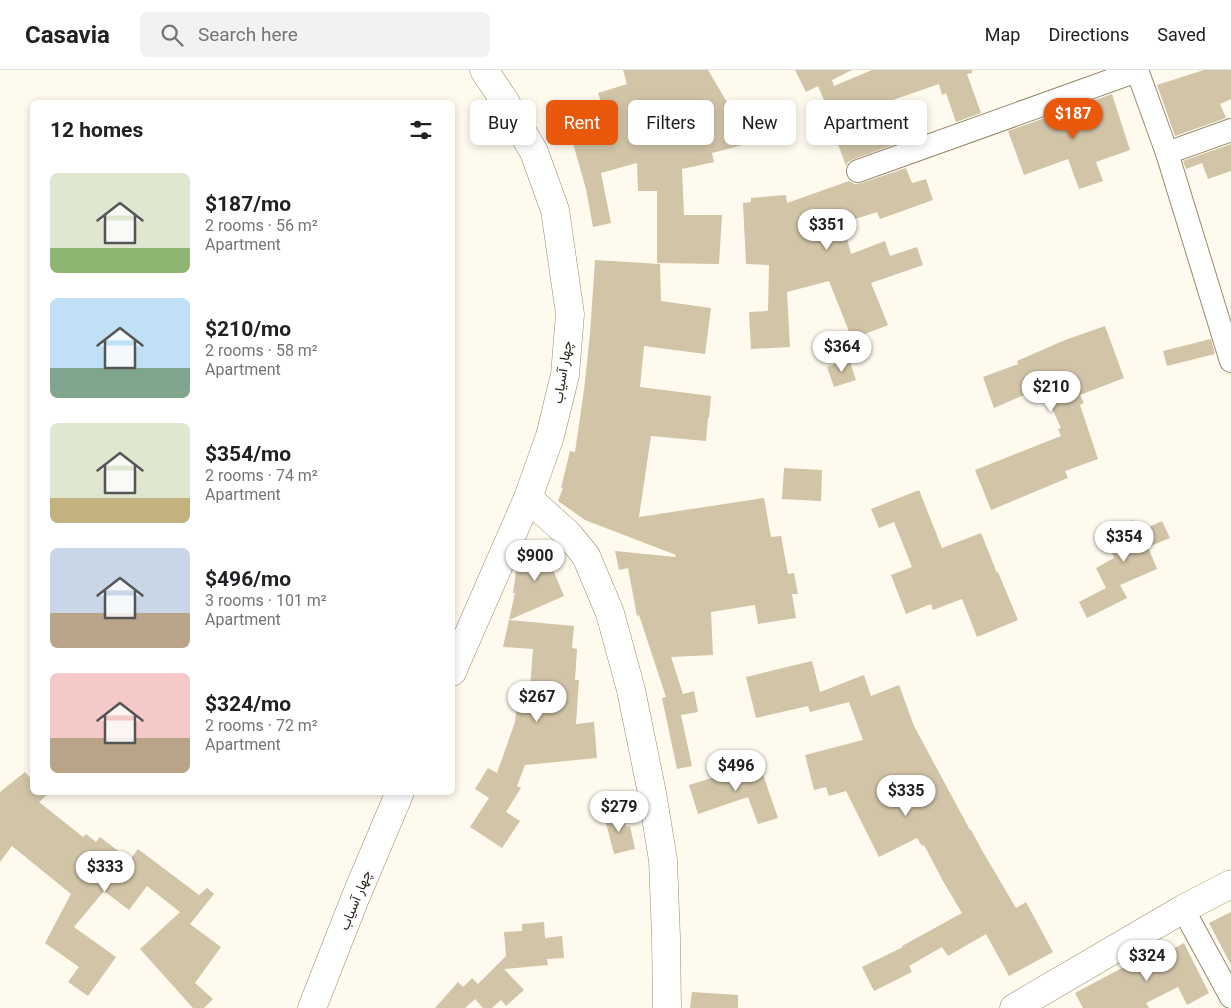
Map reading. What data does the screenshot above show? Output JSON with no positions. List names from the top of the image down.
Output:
{
  "streets": {
    "main road": ["چهار آسیاب"]
  },
  "page": {
    "header": "Casavia",
    "search": "Search here",
    "nav": ["Map", "Directions", "Saved"],
    "price": [
      "$187",
      "$351",
      "$364",
      "$210",
      "$354",
      "$900",
      "$267",
      "$496",
      "$335",
      "$279",
      "$333",
      "$324"
    ],
    "chip": [
      "Buy",
      "Rent",
      "Filters",
      "New",
      "Apartment"
    ],
    "heading": "12 homes",
    "list": [
      {
        "name": "$187/mo",
        "note": "2 rooms · 56 m² · Apartment"
      },
      {
        "name": "$210/mo",
        "note": "2 rooms · 58 m² · Apartment"
      },
      {
        "name": "$354/mo",
        "note": "2 rooms · 74 m² · Apartment"
      },
      {
        "name": "$496/mo",
        "note": "3 rooms · 101 m² · Apartment"
      },
      {
        "name": "$324/mo",
        "note": "2 rooms · 72 m² · Apartment"
      }
    ]
  }
}
